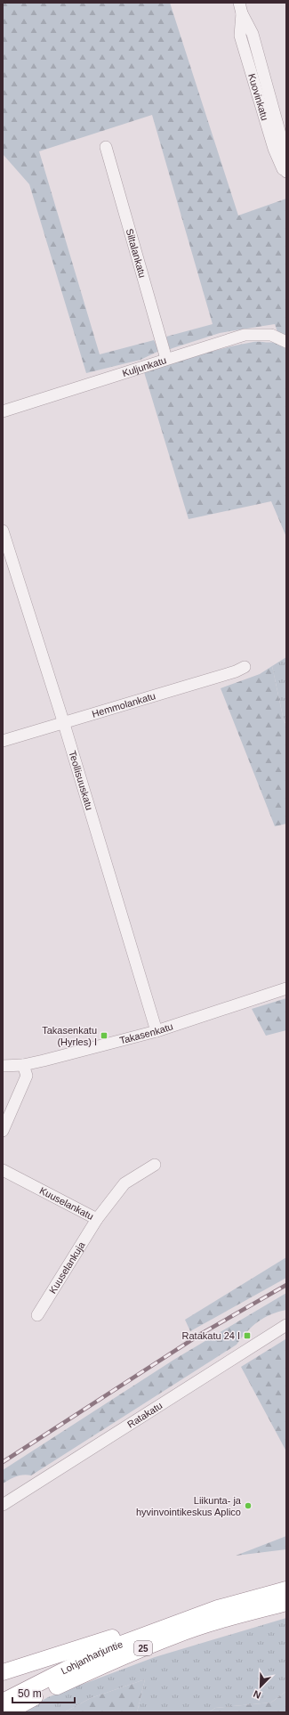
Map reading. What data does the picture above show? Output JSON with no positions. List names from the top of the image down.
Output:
{
  "streets": {
    "highway": ["25", "Lohjanharjuntie"],
    "street": [
      "Kuovinkatu",
      "Siltalankatu",
      "Kuljunkatu",
      "Hemmolankatu",
      "Teollisuuskatu",
      "Takasenkatu",
      "Kuuselankatu",
      "Kuuselankuja",
      "Ratakatu"
    ]
  },
  "crossings": [
    ["Siltalankatu", "Kuljunkatu"],
    ["Hemmolankatu", "Teollisuuskatu"],
    ["Teollisuuskatu", "Takasenkatu"],
    ["Kuuselankatu", "Kuuselankuja"]
  ],
  "places": {
    "transit": ["Takasenkatu (Hyrles) I", "Ratakatu 24 I"],
    "other": ["Liikunta- ja hyvinvointikeskus Aplico"]
  },
  "scale_bar": "50 m",
  "north": "bottom left"
}
